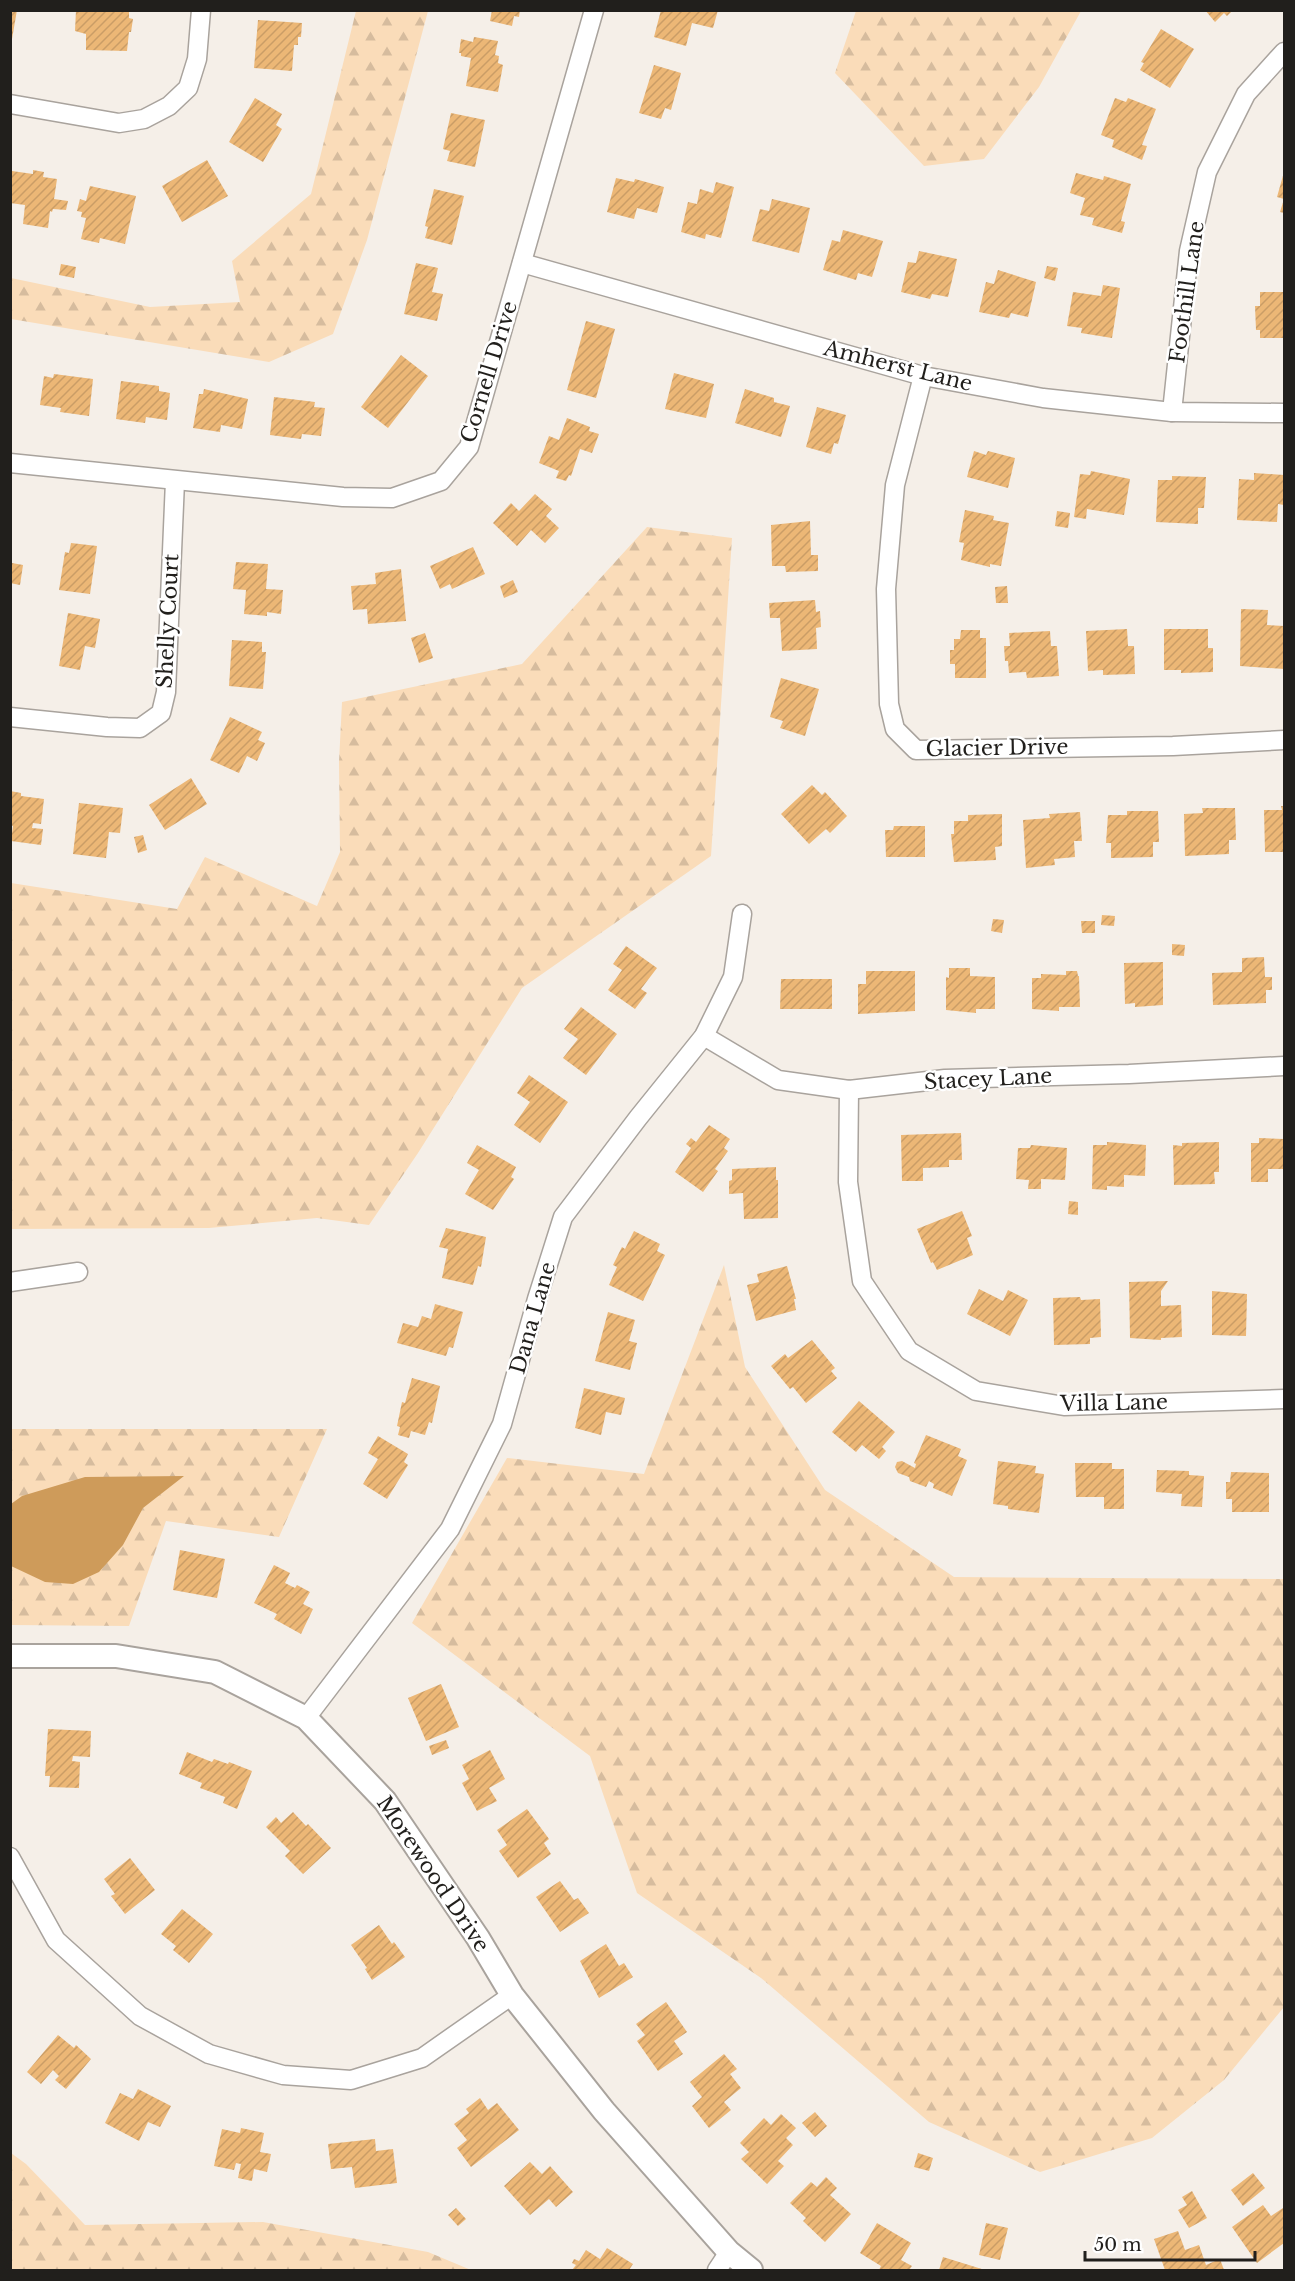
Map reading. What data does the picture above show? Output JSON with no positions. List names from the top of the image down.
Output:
{
  "streets": {
    "street": [
      "Foothill Lane",
      "Amherst Lane",
      "Cornell Drive",
      "Shelly Court",
      "Glacier Drive",
      "Stacey Lane",
      "Dana Lane",
      "Villa Lane",
      "Morewood Drive"
    ]
  },
  "crossings": [
    ["Foothill Lane", "Amherst Lane"],
    ["Amherst Lane", "Cornell Drive"],
    ["Amherst Lane", "Glacier Drive"],
    ["Cornell Drive", "Shelly Court"],
    ["Stacey Lane", "Dana Lane"],
    ["Stacey Lane", "Villa Lane"],
    ["Dana Lane", "Morewood Drive"]
  ],
  "scale_bar": "50 m"
}
